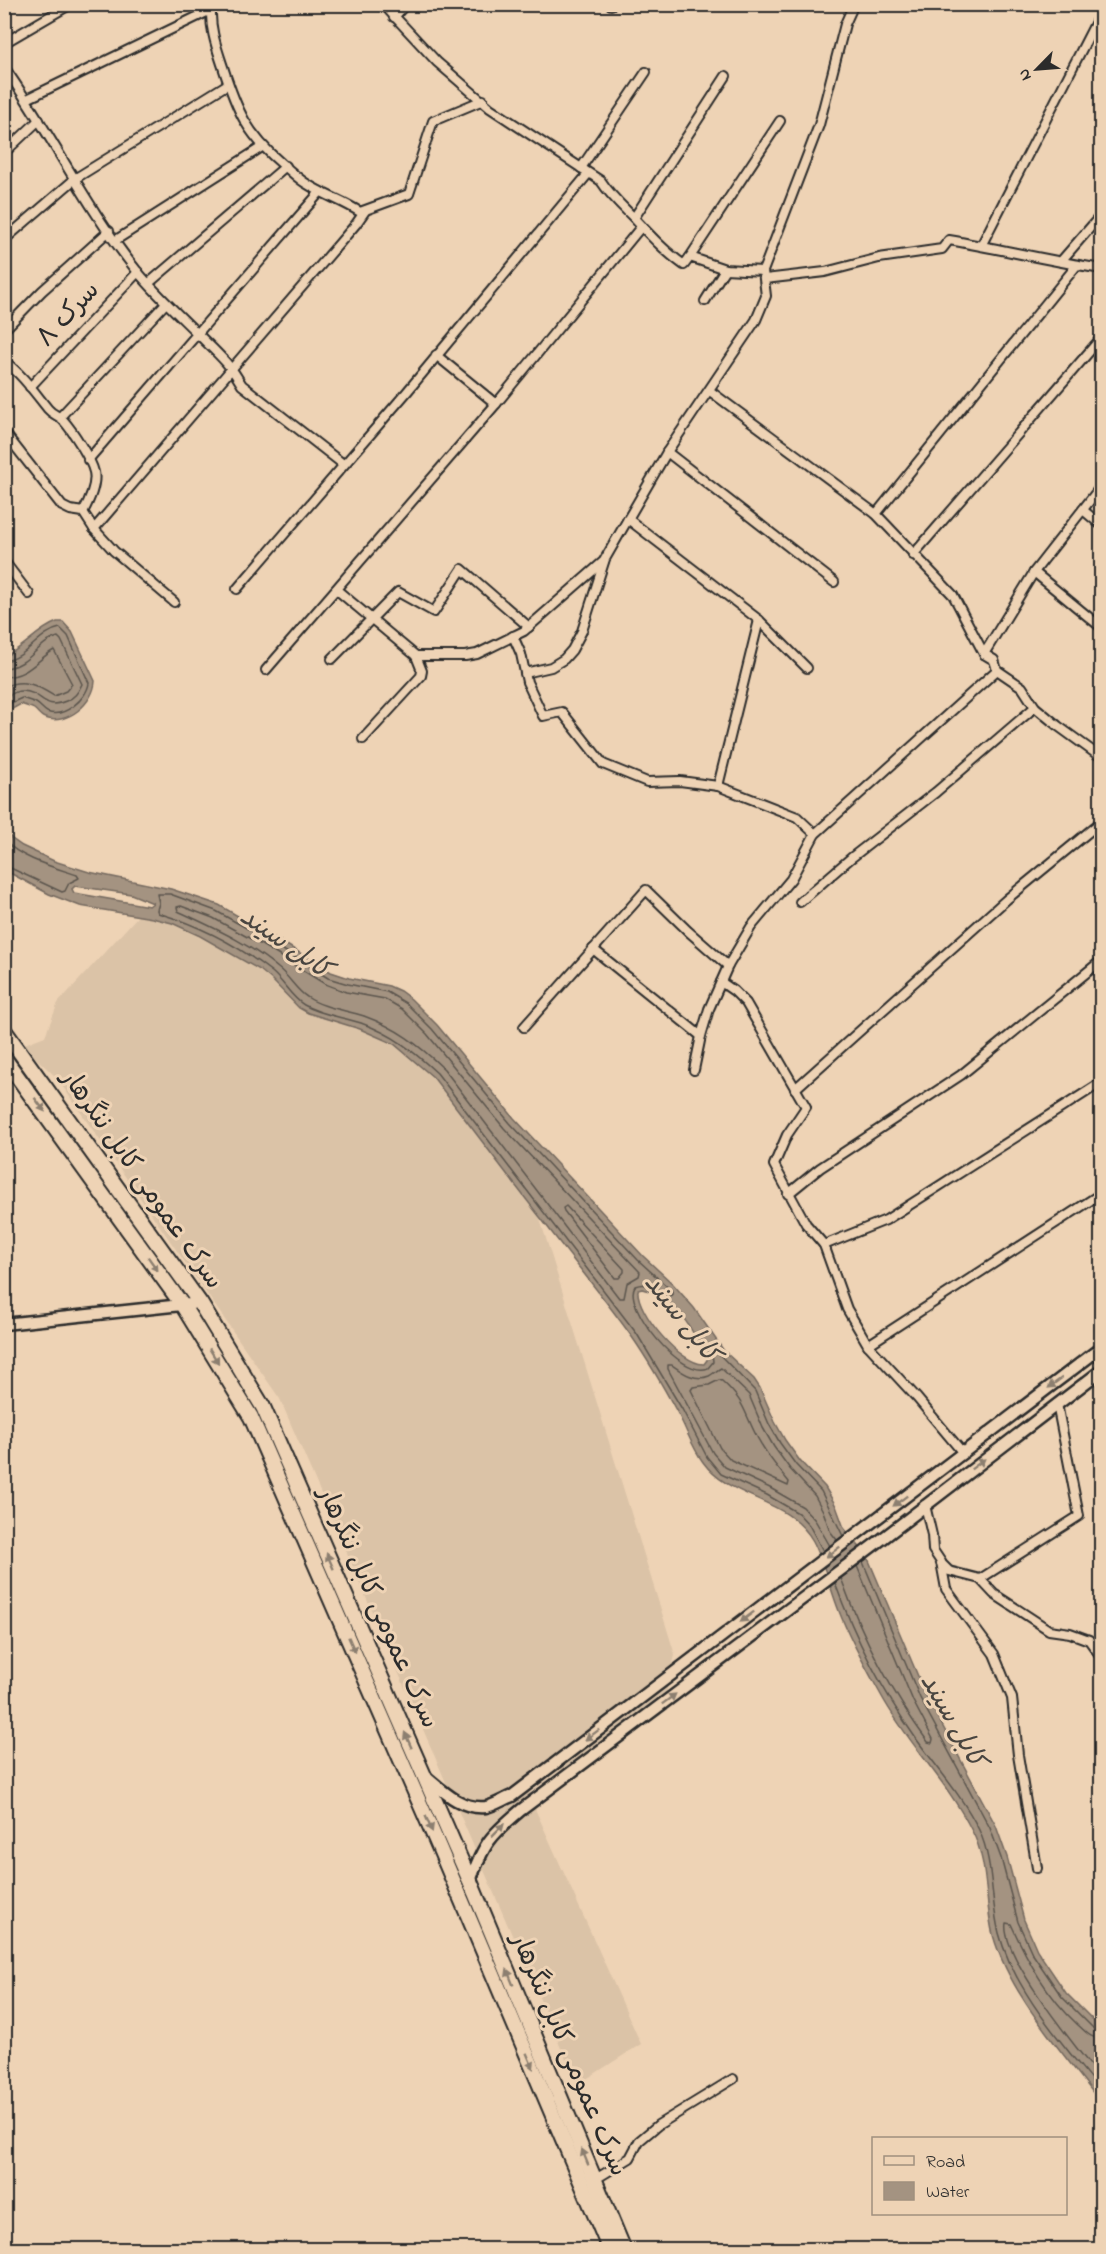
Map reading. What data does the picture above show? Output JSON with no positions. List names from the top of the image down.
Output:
{
  "streets": {
    "highway": ["سرک عمومی کابل ننگرهار"],
    "street": ["سرک ۸"]
  },
  "water": ["کابل سيند"],
  "legend": ["Road", "Water"],
  "north": "bottom left"
}
